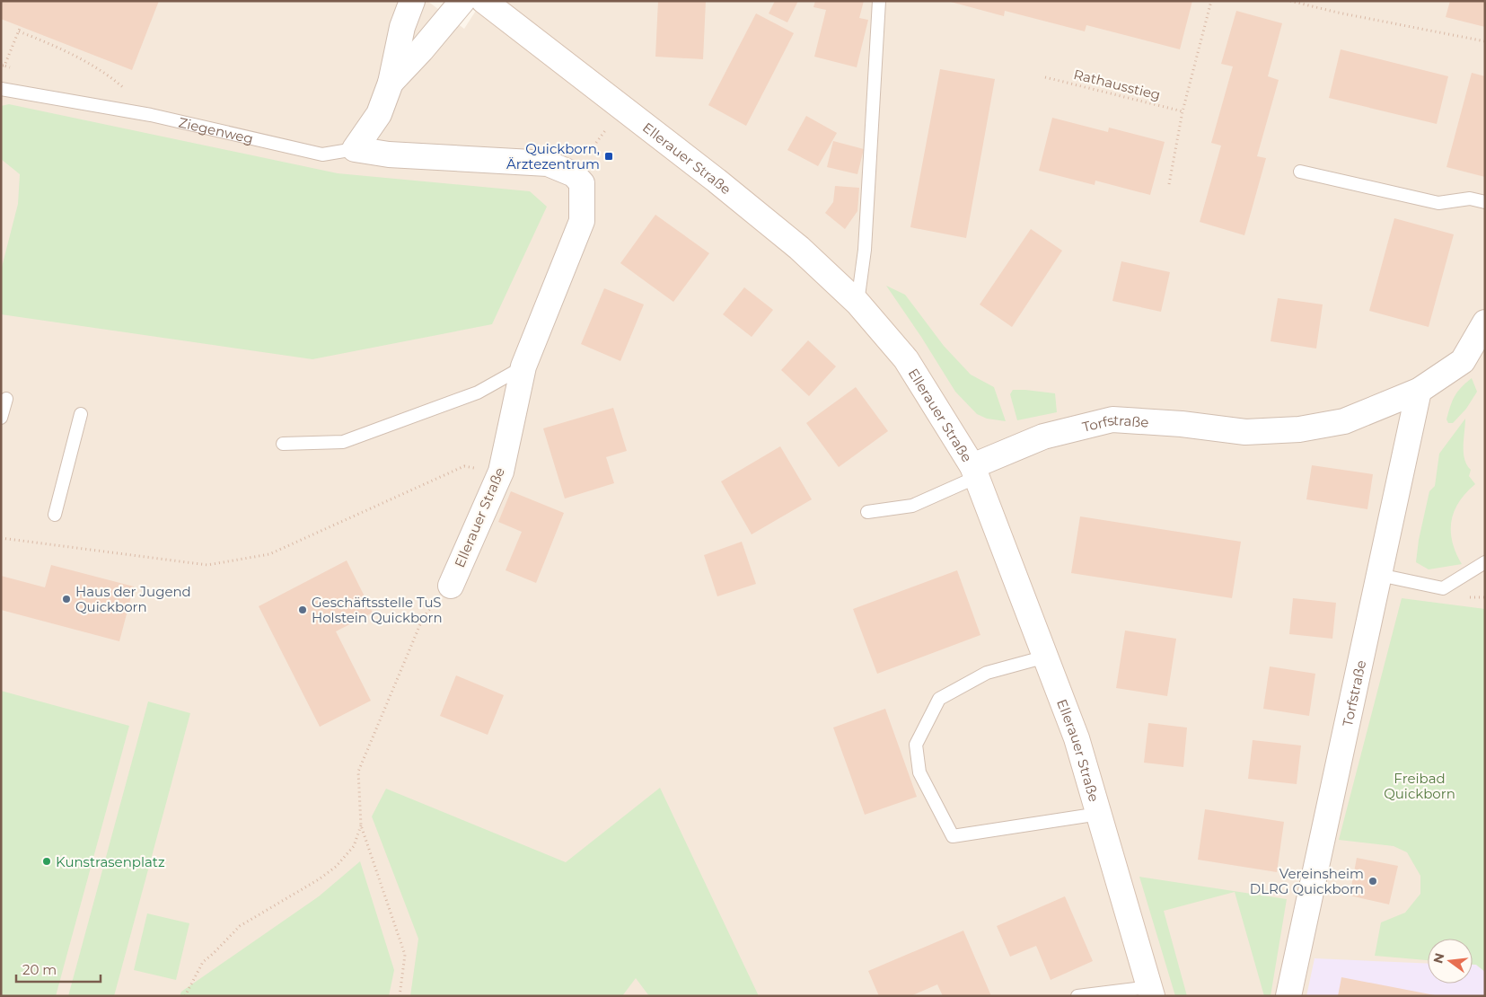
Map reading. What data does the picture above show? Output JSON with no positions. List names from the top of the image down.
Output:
{
  "streets": {
    "street": ["Ellerauer Straße", "Torfstraße"],
    "lane": ["Ziegenweg"],
    "path": ["Rathausstieg"]
  },
  "crossings": [
    ["Ellerauer Straße", "Torfstraße"]
  ],
  "parks": ["Freibad Quickborn"],
  "places": {
    "transit": ["Quickborn, Ärztezentrum"],
    "other": [
      "Haus der Jugend Quickborn",
      "Geschäftsstelle TuS Holstein Quickborn",
      "Kunstrasenplatz",
      "Vereinsheim DLRG Quickborn"
    ]
  },
  "scale_bar": "20 m",
  "north": "left"
}
